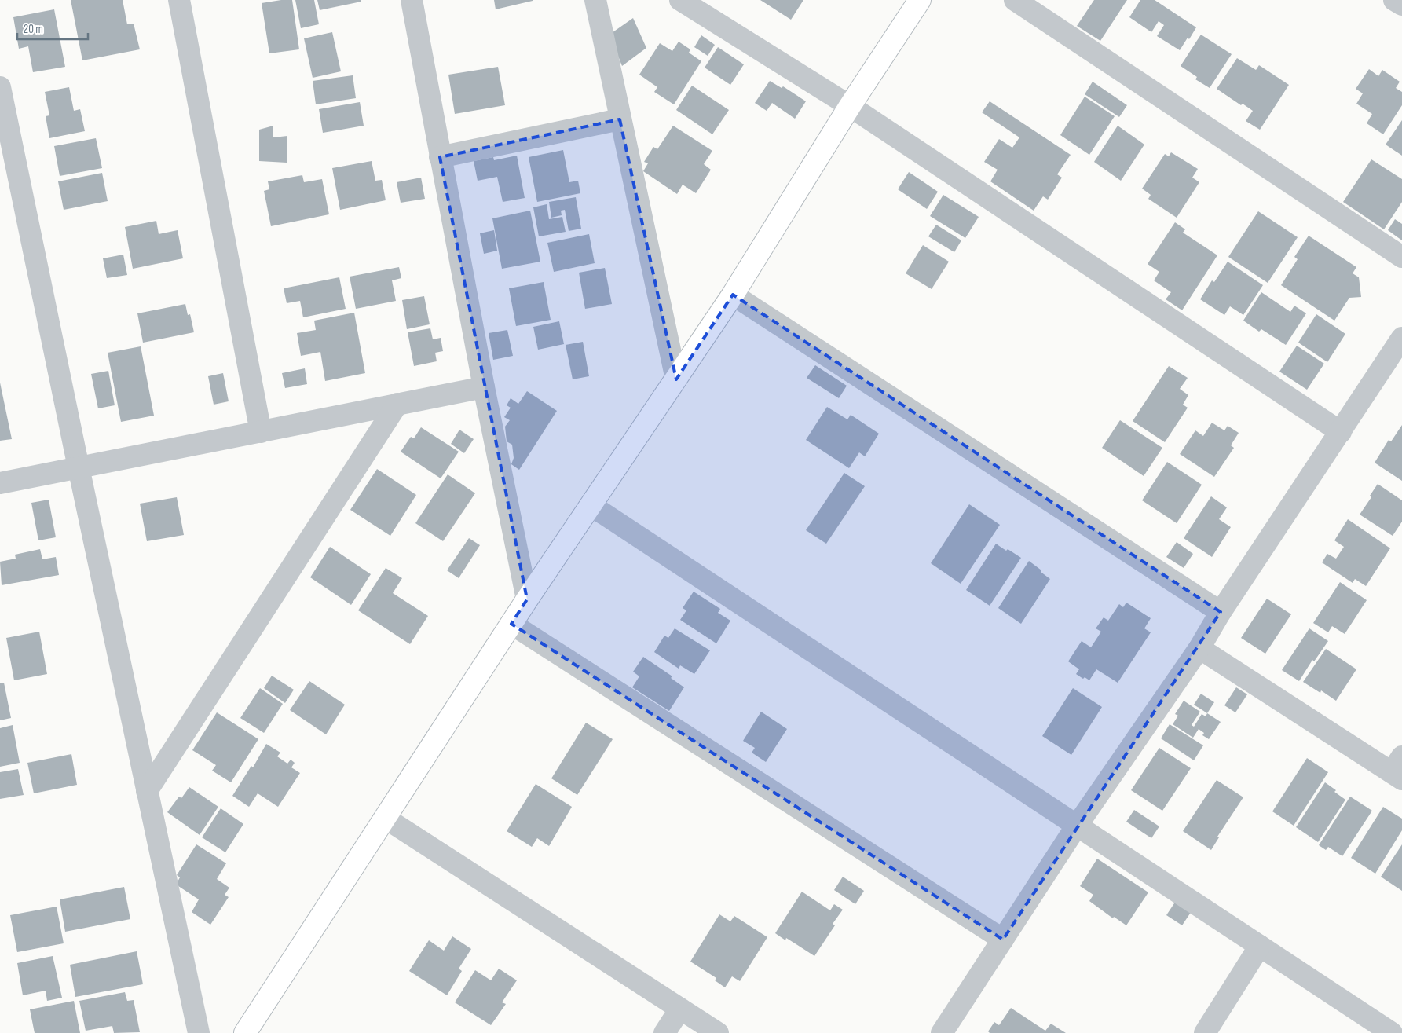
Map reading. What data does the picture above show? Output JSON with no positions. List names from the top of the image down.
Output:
{
  "scale_bar": "20 m"
}
